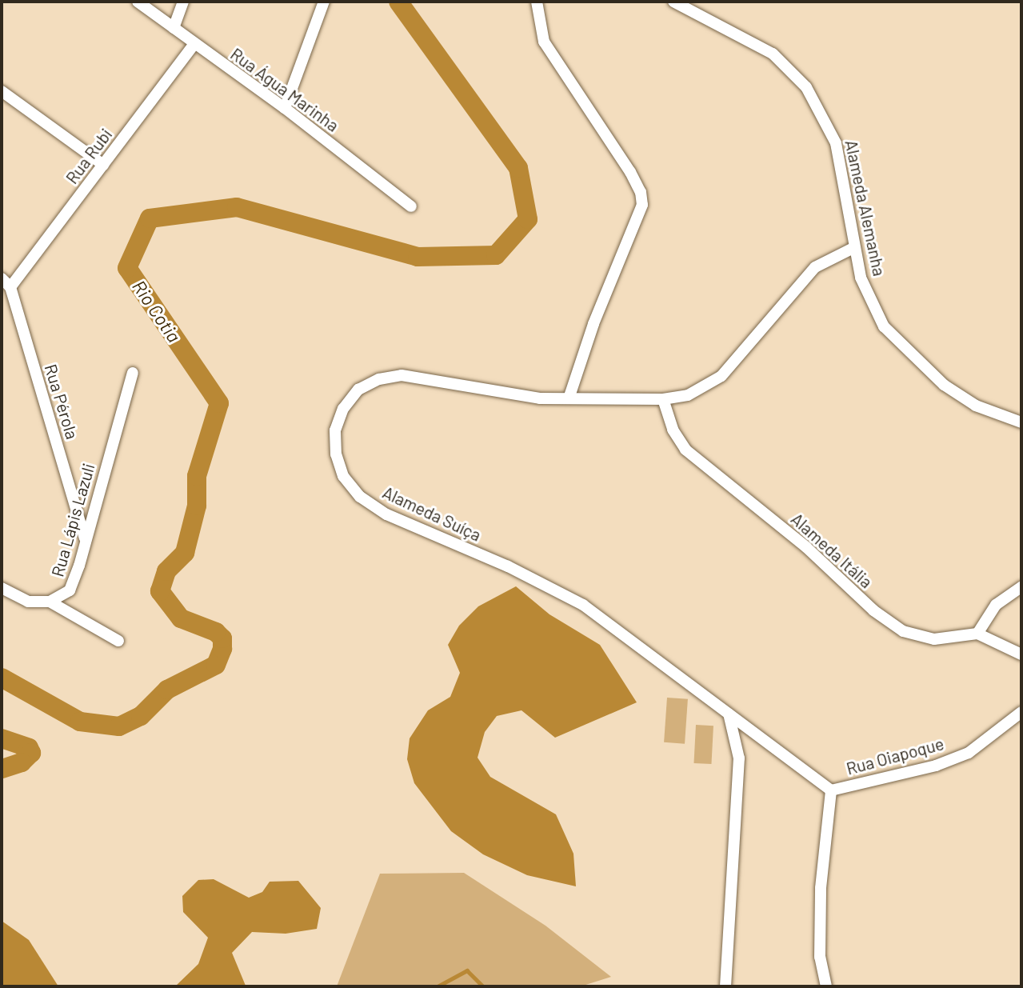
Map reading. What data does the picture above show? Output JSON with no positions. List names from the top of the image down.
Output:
{
  "streets": {
    "street": [
      "Rua Água Marinha",
      "Rua Rubi",
      "Alameda Alemanha",
      "Rua Pérola",
      "Alameda Suíça",
      "Rua Lápis Lazuli",
      "Alameda Itália",
      "Rua Oiapoque"
    ]
  },
  "crossings": [
    ["Rua Água Marinha", "Rua Rubi"],
    ["Rua Rubi", "Rua Pérola"],
    ["Alameda Alemanha", "Alameda Suíça"],
    ["Rua Pérola", "Rua Lápis Lazuli"],
    ["Alameda Suíça", "Alameda Itália"],
    ["Alameda Suíça", "Rua Oiapoque"]
  ],
  "water": ["Rio Cotia"]
}
